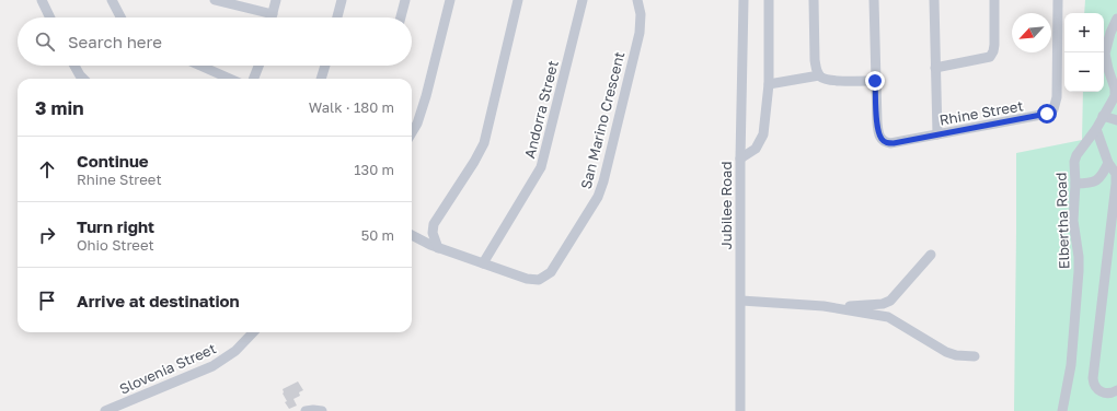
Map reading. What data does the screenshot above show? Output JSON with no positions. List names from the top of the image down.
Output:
{
  "streets": {
    "street": [
      "Andorra Street",
      "Rhine Street",
      "San Marino Crescent",
      "Jubilee Road",
      "Elbertha Road",
      "Slovenia Street"
    ]
  },
  "crossings": [
    ["Andorra Street", "San Marino Crescent"]
  ],
  "north": "bottom left",
  "page": {
    "map_buttons": ["+", "−"],
    "search": "Search here",
    "heading": ["3 min", "Walk · 180 m"],
    "list": [
      ["Continue", "Rhine Street", "130 m"],
      ["Turn right", "Ohio Street", "50 m"],
      "Arrive at destination"
    ]
  }
}
